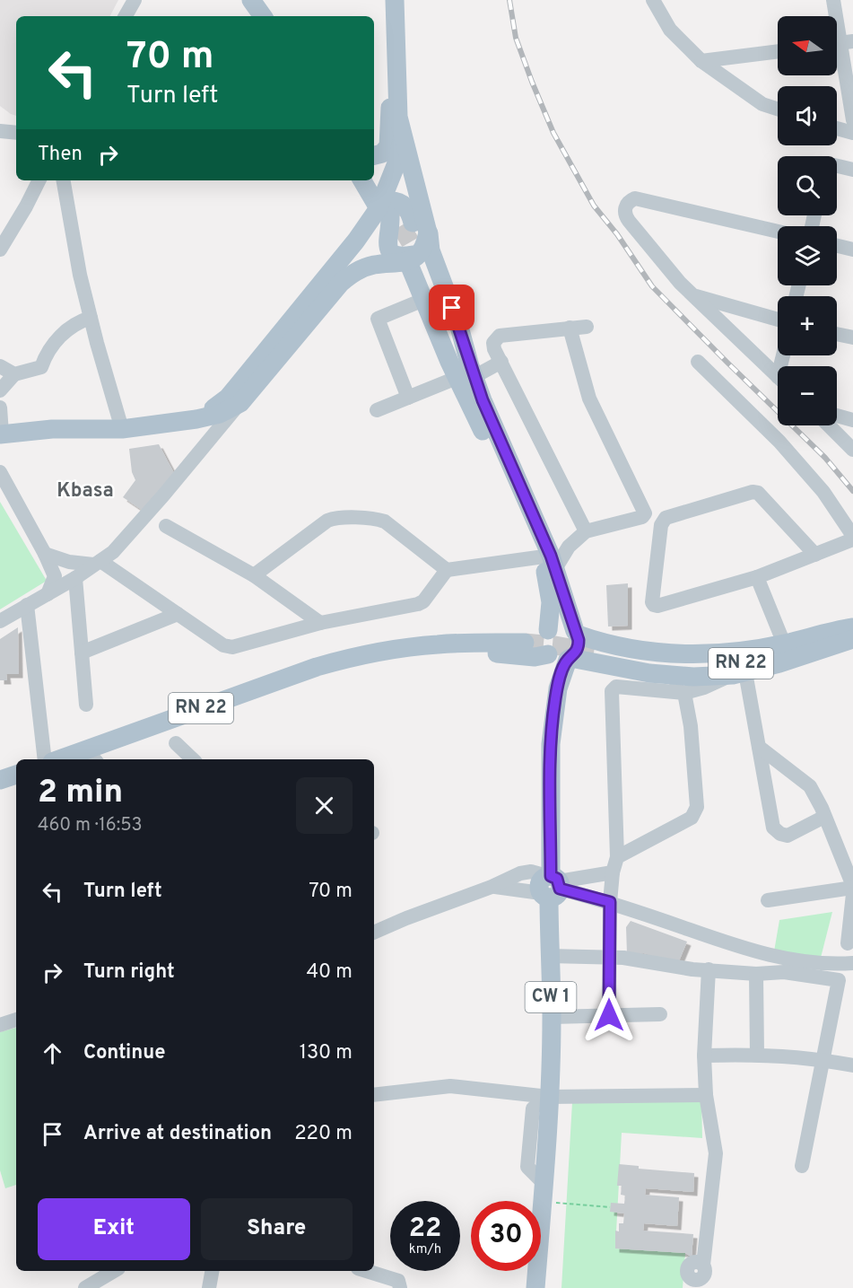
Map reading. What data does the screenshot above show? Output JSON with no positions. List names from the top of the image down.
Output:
{
  "streets": {
    "main road": ["RN 22", "CW 1"]
  },
  "districts": ["Kbasa"],
  "north": "left",
  "page": {
    "map_buttons": ["+", "−"],
    "turn": ["70 m", "Turn left"],
    "then": "Then",
    "heading": ["2 min", "460 m · 16:53"],
    "list": [
      {
        "name": "Turn left",
        "value": "70 m"
      },
      {
        "name": "Turn right",
        "value": "40 m"
      },
      {
        "name": "Continue",
        "value": "130 m"
      },
      {
        "name": "Arrive at destination",
        "value": "220 m"
      }
    ],
    "buttons": ["Exit", "Share"],
    "speed": "22 km/h",
    "limit": "30"
  }
}
